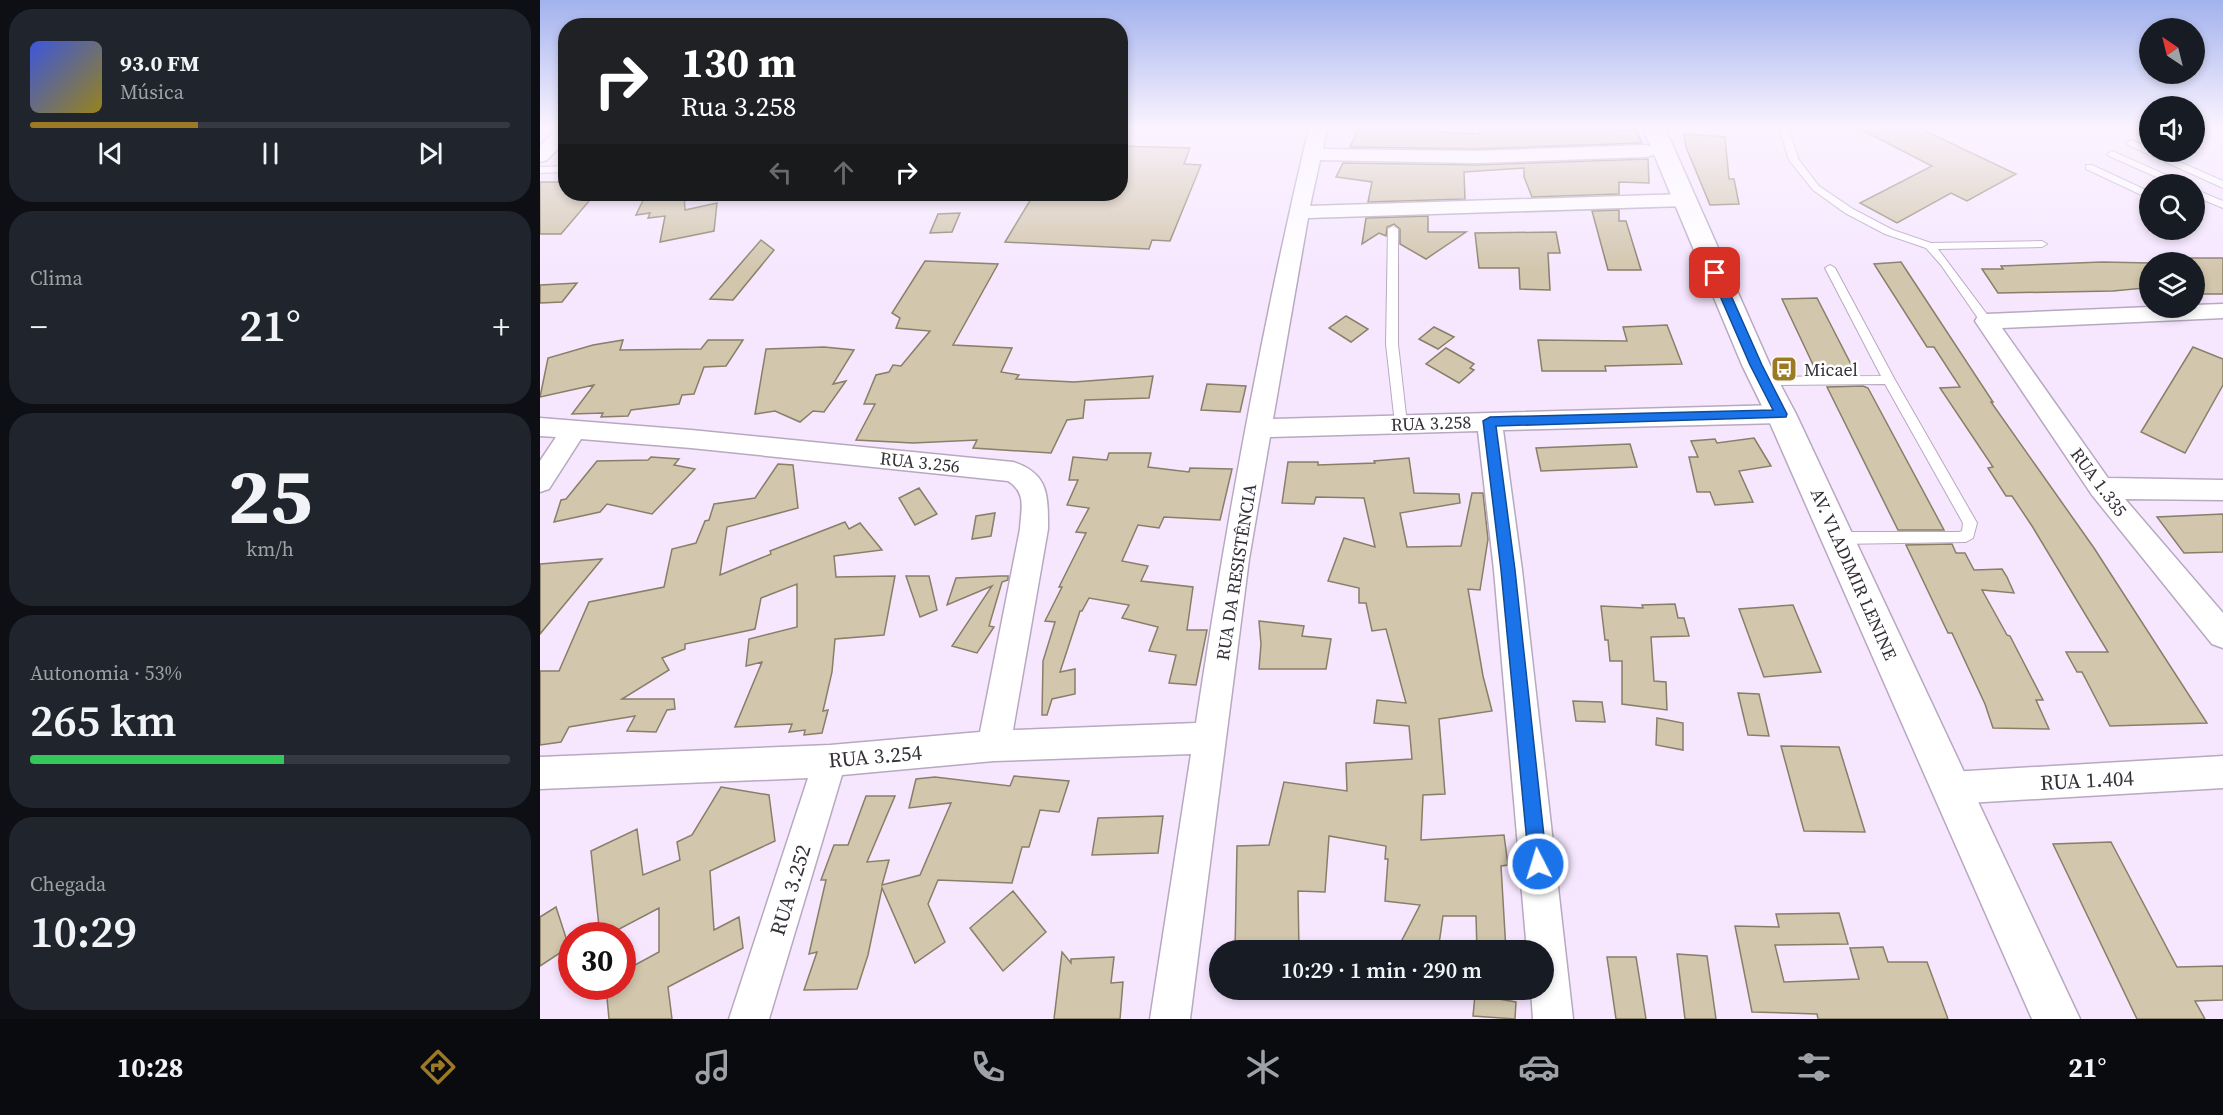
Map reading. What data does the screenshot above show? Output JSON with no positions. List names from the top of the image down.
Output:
{
  "streets": {
    "main road": ["AV. VLADIMIR LENINE"],
    "street": [
      "RUA 3.258",
      "RUA 3.256",
      "RUA 1.335",
      "RUA DA RESISTÊNCIA",
      "RUA 3.254",
      "RUA 1.404",
      "RUA 3.252"
    ]
  },
  "crossings": [
    ["RUA 3.258", "RUA DA RESISTÊNCIA"],
    ["RUA 3.258", "AV. VLADIMIR LENINE"],
    ["RUA 3.256", "RUA 3.254"],
    ["RUA DA RESISTÊNCIA", "RUA 3.254"],
    ["AV. VLADIMIR LENINE", "RUA 1.404"],
    ["RUA 3.254", "RUA 3.252"]
  ],
  "places": {
    "bus stop": ["Micael"]
  },
  "north": "top left",
  "page": {
    "turn": ["130 m", "Rua 3.258"],
    "song": ["93.0 FM", "Música"],
    "tile": [
      "Clima",
      ["25", "km/h"],
      ["Autonomia · 53%", "265 km"],
      ["Chegada", "10:29"]
    ],
    "heat": ["−", "21°", "+"],
    "limit": "30",
    "trip": "10:29 · 1 min · 290 m",
    "tabs": ["10:28", "21°"]
  }
}
